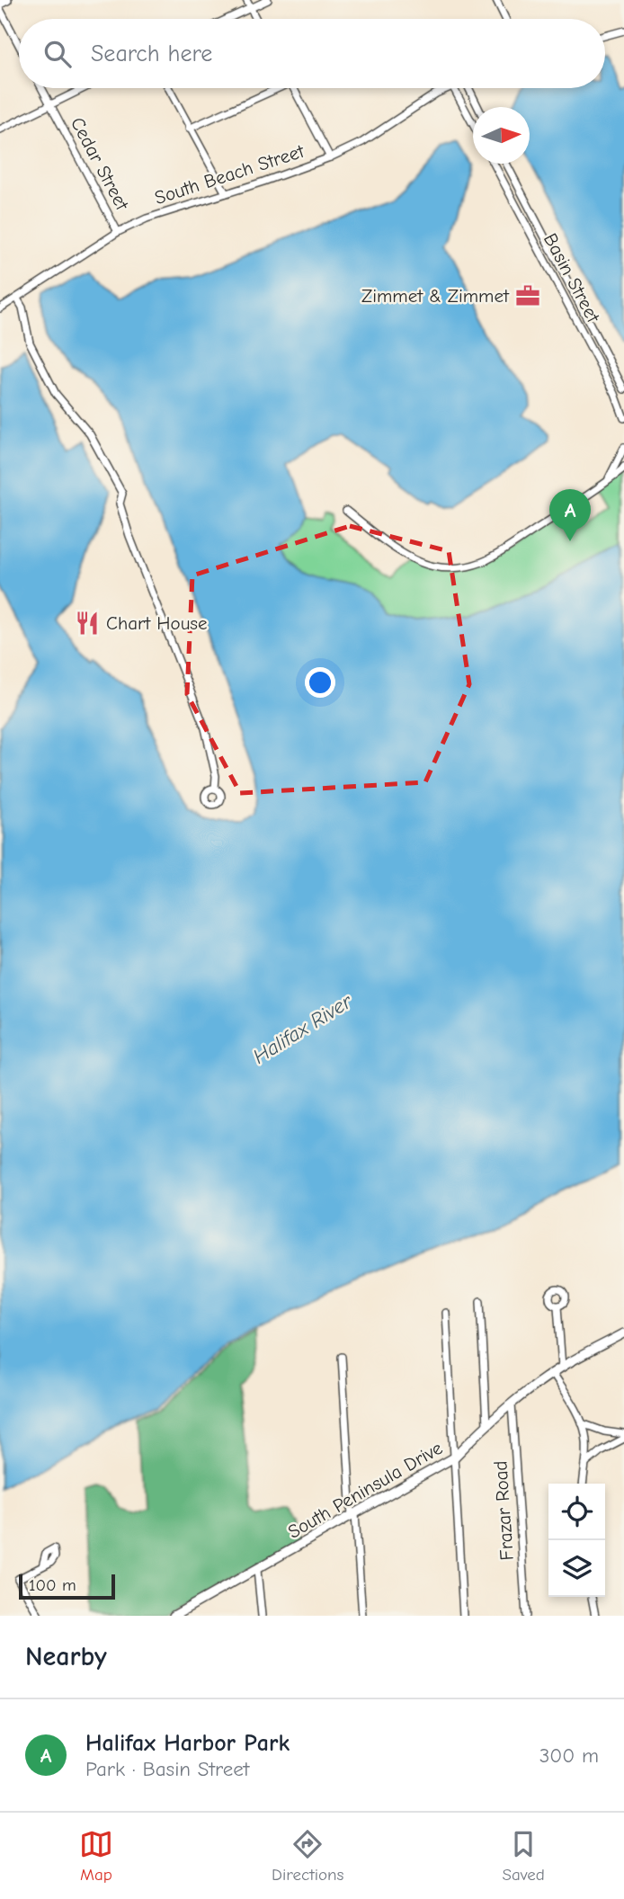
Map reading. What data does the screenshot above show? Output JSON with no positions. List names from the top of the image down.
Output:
{
  "streets": {
    "main road": ["South Peninsula Drive"],
    "street": [
      "Cedar Street",
      "South Beach Street",
      "Basin Street",
      "Frazar Road"
    ]
  },
  "crossings": [
    ["Cedar Street", "South Beach Street"],
    ["South Peninsula Drive", "Frazar Road"]
  ],
  "water": ["Halifax River"],
  "places": {
    "office": ["Zimmet & Zimmet"],
    "restaurant": ["Chart House"]
  },
  "scale_bar": "100 m",
  "north": "right",
  "page": {
    "search": "Search here",
    "pins": "A",
    "scale": "100 m",
    "heading": "Nearby",
    "list": [
      {
        "mark": "A",
        "name": "Halifax Harbor Park",
        "note": "Park · Basin Street",
        "value": "300 m"
      }
    ],
    "nav": ["Map", "Directions", "Saved"]
  }
}
